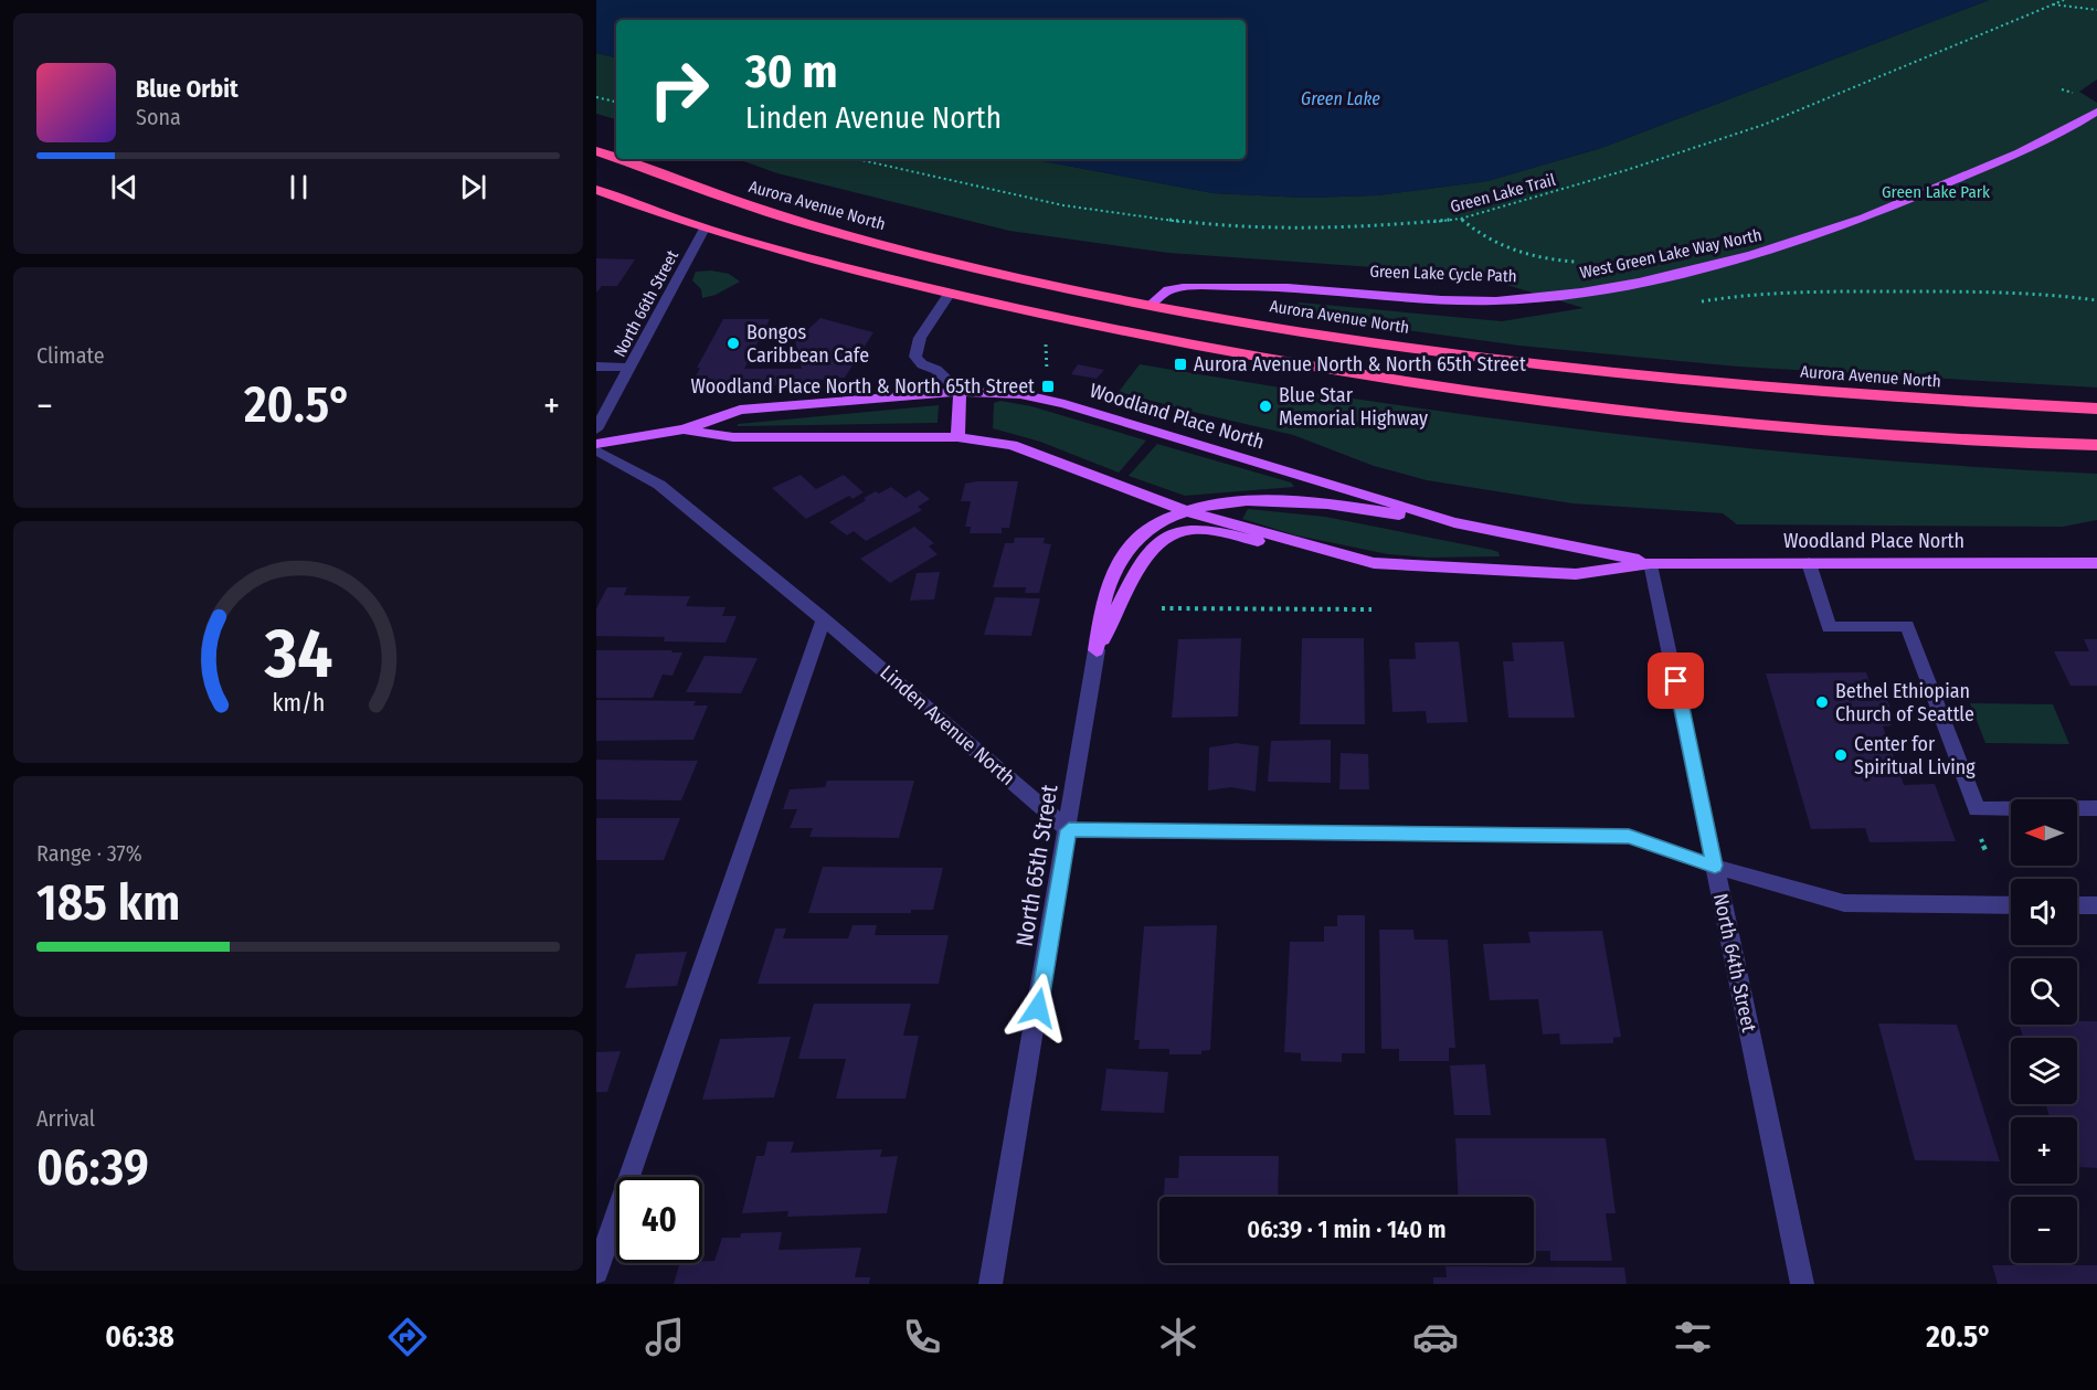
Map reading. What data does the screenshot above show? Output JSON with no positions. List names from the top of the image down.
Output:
{
  "streets": {
    "highway": ["Aurora Avenue North"],
    "main road": ["West Green Lake Way North", "Woodland Place North"],
    "street": [
      "North 66th Street",
      "Linden Avenue North",
      "North 65th Street",
      "North 64th Street"
    ],
    "path": ["Green Lake Trail"]
  },
  "crossings": [
    ["Aurora Avenue North", "West Green Lake Way North"],
    ["Woodland Place North", "North 64th Street"],
    ["Linden Avenue North", "North 65th Street"]
  ],
  "water": ["Green Lake"],
  "parks": ["Green Lake Park"],
  "places": {
    "other": [
      "Bongos Caribbean Cafe",
      "Blue Star Memorial Highway",
      "Bethel Ethiopian Church of Seattle",
      "Center for Spiritual Living"
    ],
    "transit": ["Aurora Avenue North & North 65th Street", "Woodland Place North & North 65th Street"]
  },
  "north": "left",
  "page": {
    "turn": ["30 m", "Linden Avenue North"],
    "song": ["Blue Orbit", "Sona"],
    "tile": [
      "Climate",
      ["Range · 37%", "185 km"],
      ["Arrival", "06:39"]
    ],
    "heat": ["−", "20.5°", "+"],
    "map_buttons": ["+", "−"],
    "limit": "40",
    "trip": "06:39 · 1 min · 140 m",
    "tabs": ["06:38", "20.5°"],
    "gauge": ["34", "km/h"]
  }
}
